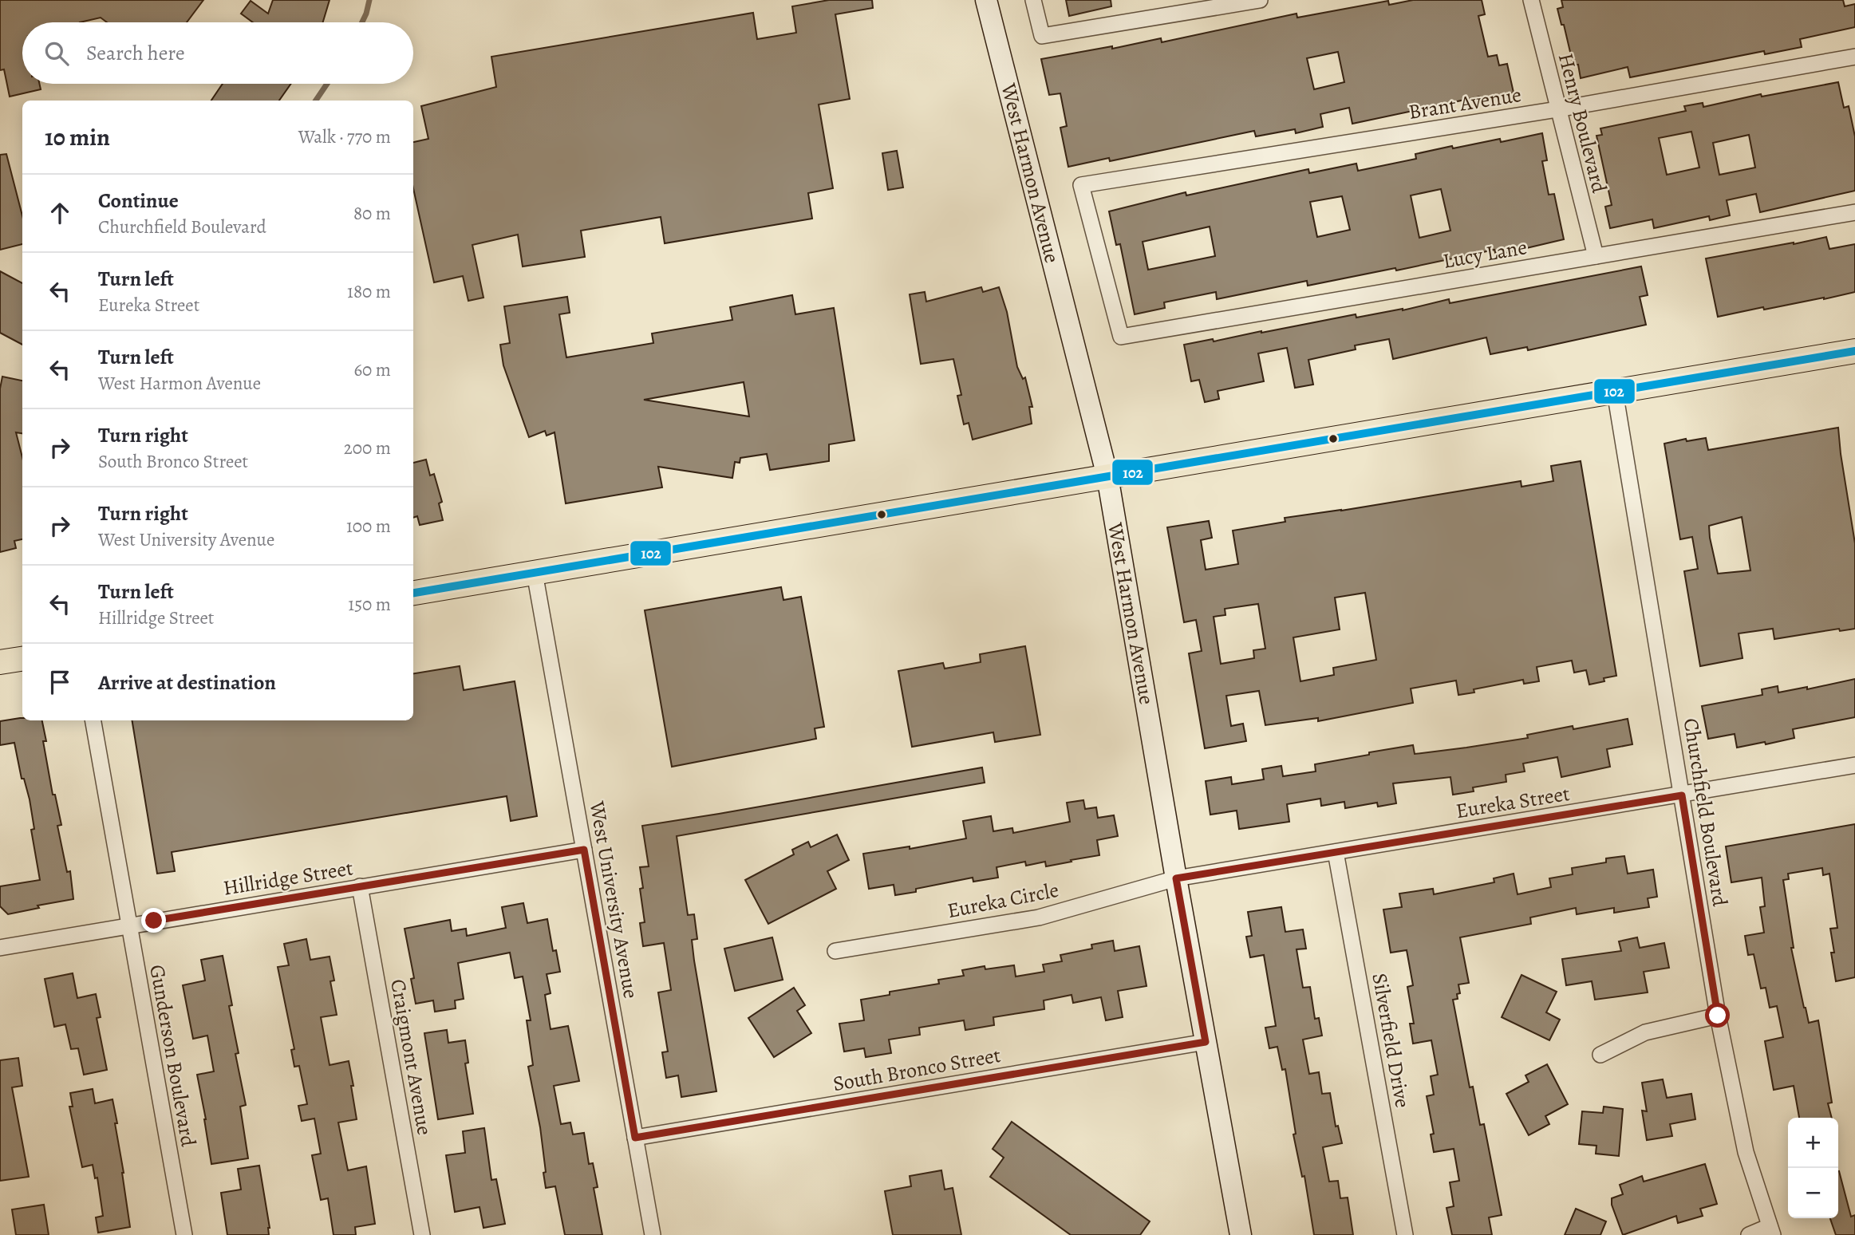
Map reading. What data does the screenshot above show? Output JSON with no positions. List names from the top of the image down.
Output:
{
  "streets": {
    "main road": ["West Harmon Avenue"],
    "street": [
      "Brant Avenue",
      "Henry Boulevard",
      "Lucy Lane",
      "Eureka Street",
      "Churchfield Boulevard",
      "Hillridge Street",
      "West University Avenue",
      "Eureka Circle",
      "Silverfield Drive",
      "Gunderson Boulevard",
      "Craigmont Avenue",
      "South Bronco Street"
    ]
  },
  "crossings": [
    ["Brant Avenue", "Henry Boulevard"],
    ["Brant Avenue", "Lucy Lane"],
    ["Henry Boulevard", "Lucy Lane"],
    ["West Harmon Avenue", "Eureka Street"],
    ["West Harmon Avenue", "Eureka Circle"],
    ["West Harmon Avenue", "South Bronco Street"],
    ["Eureka Street", "Churchfield Boulevard"],
    ["Eureka Street", "Eureka Circle"],
    ["Eureka Street", "Silverfield Drive"],
    ["Hillridge Street", "West University Avenue"],
    ["Hillridge Street", "Gunderson Boulevard"],
    ["Hillridge Street", "Craigmont Avenue"],
    ["West University Avenue", "South Bronco Street"]
  ],
  "lines": ["transit line 102"],
  "page": {
    "search": "Search here",
    "heading": ["10 min", "Walk · 770 m"],
    "list": [
      ["Continue", "Churchfield Boulevard", "80 m"],
      ["Turn left", "Eureka Street", "180 m"],
      ["Turn left", "West Harmon Avenue", "60 m"],
      ["Turn right", "South Bronco Street", "200 m"],
      ["Turn right", "West University Avenue", "100 m"],
      ["Turn left", "Hillridge Street", "150 m"],
      "Arrive at destination"
    ],
    "map_buttons": ["+", "−"]
  }
}
